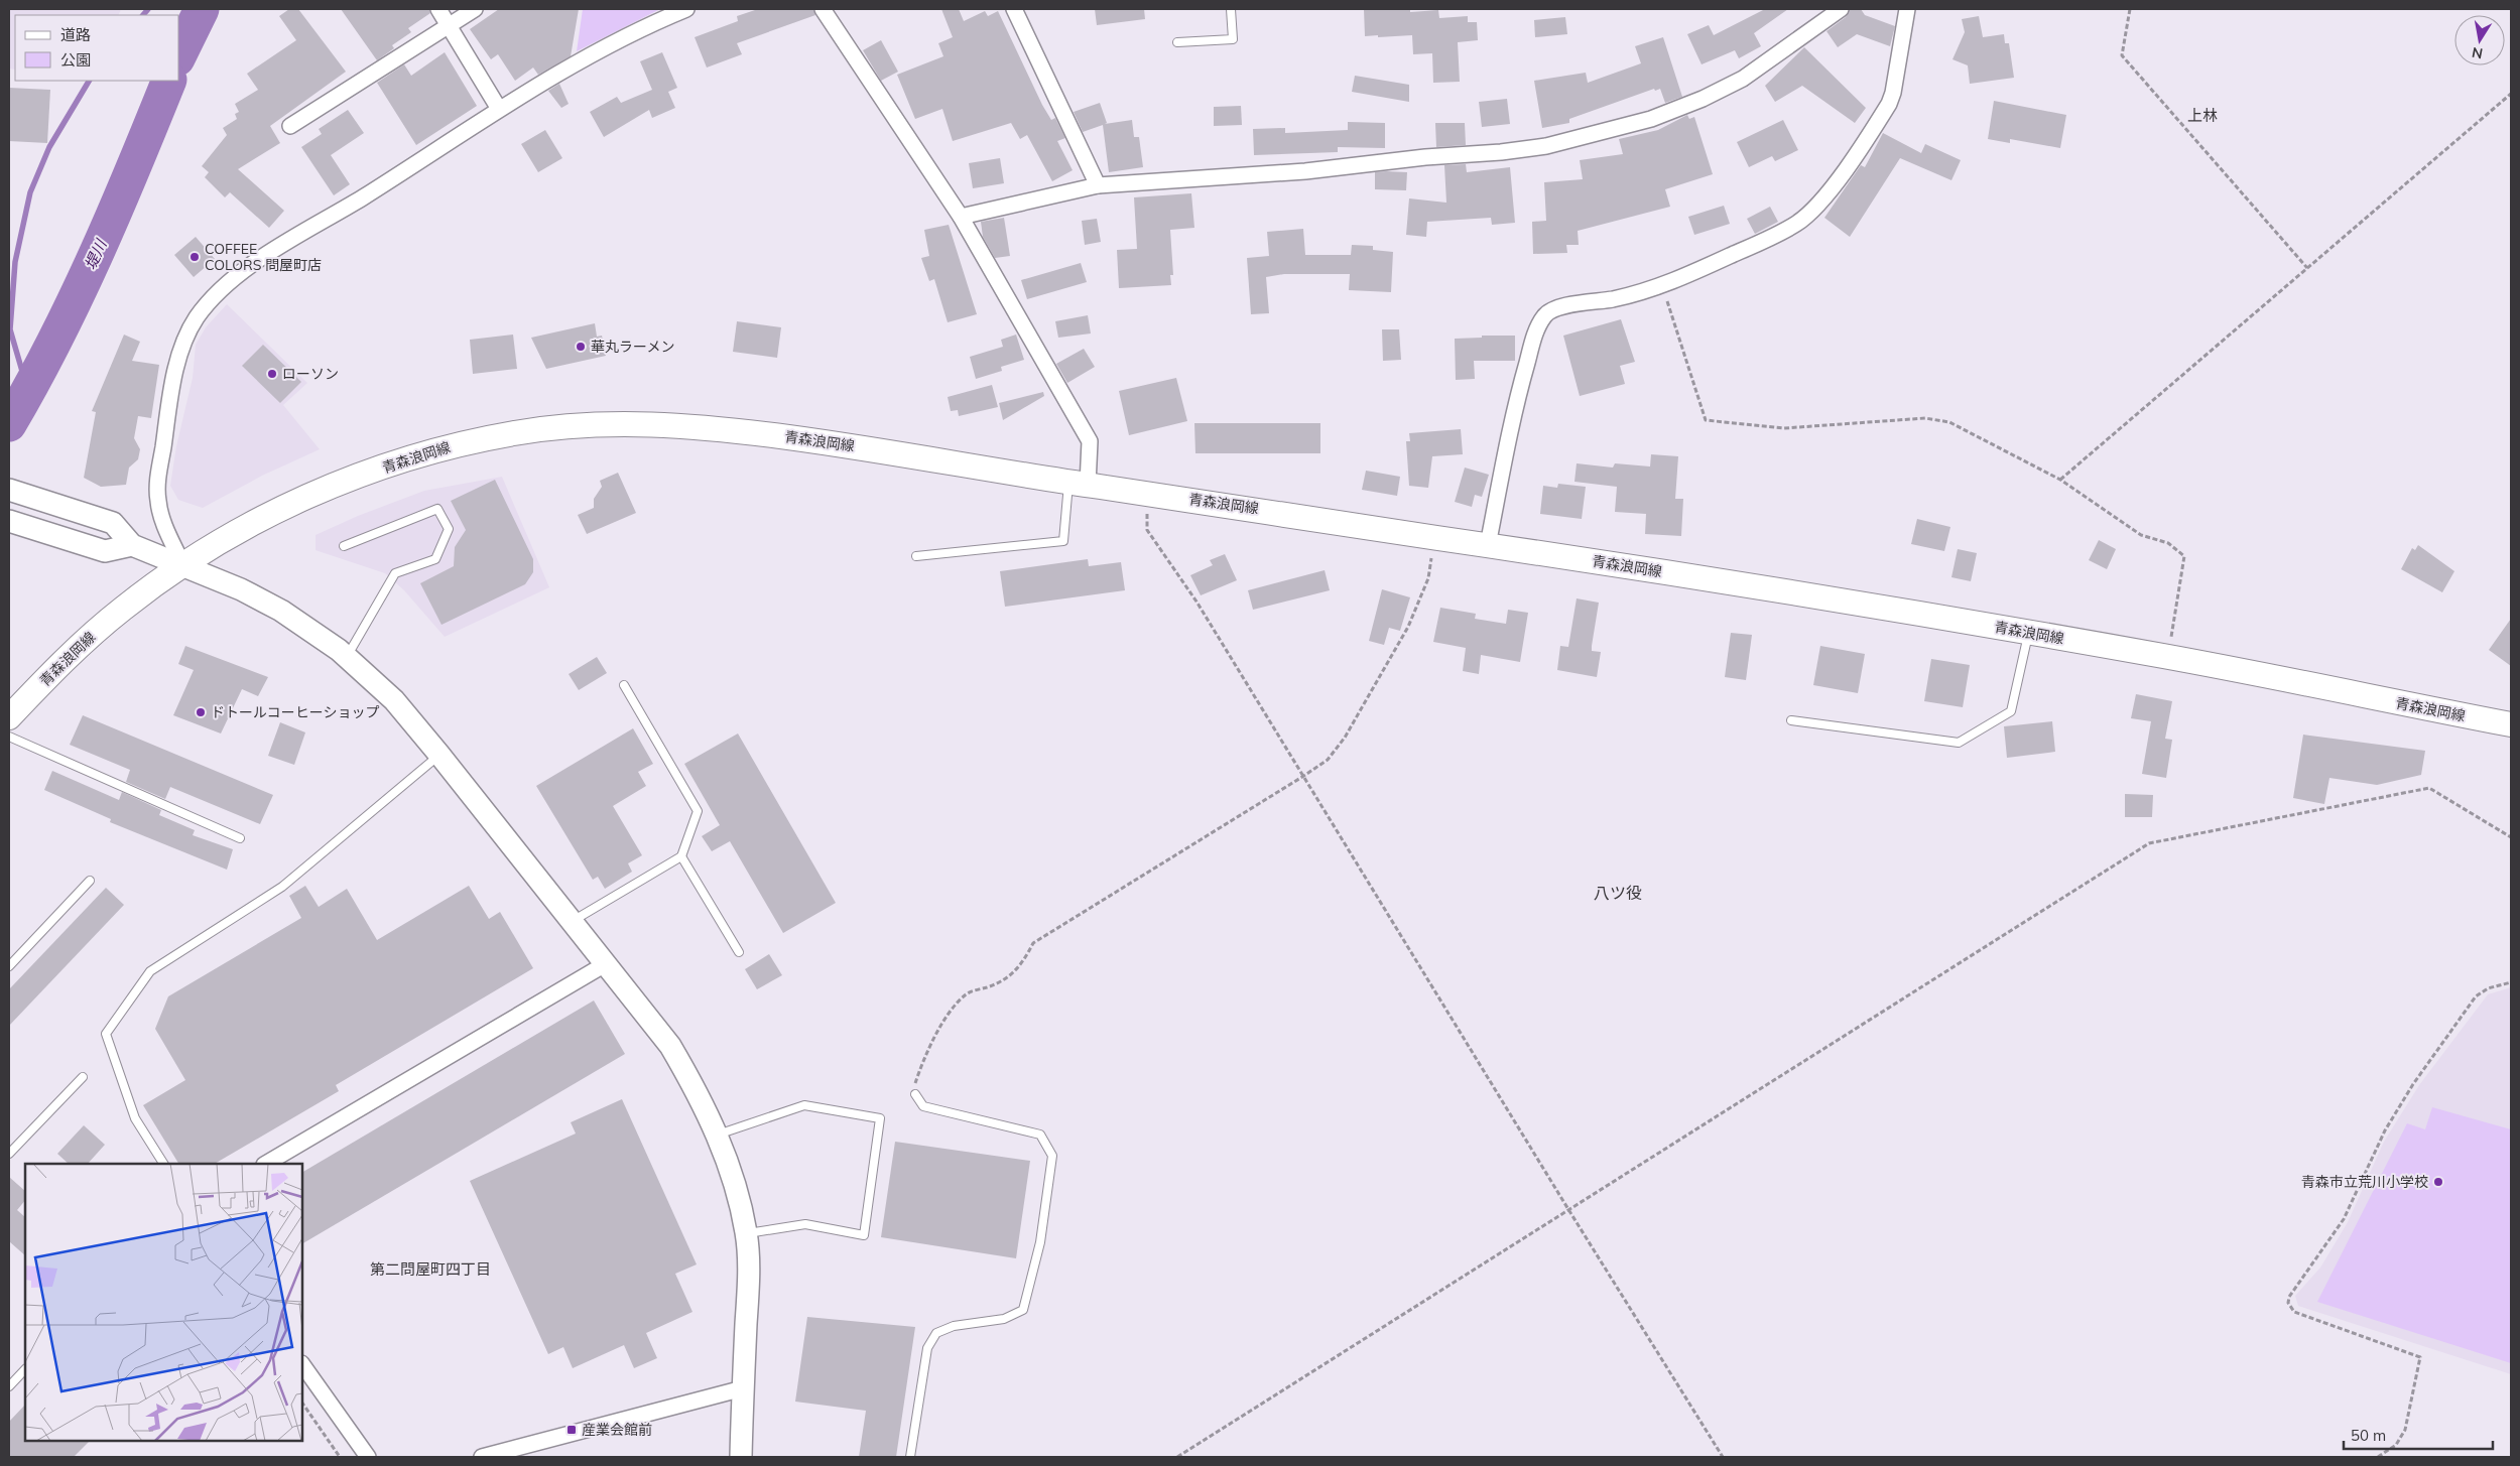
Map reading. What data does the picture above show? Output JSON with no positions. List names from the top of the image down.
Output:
{
  "streets": {
    "main road": ["青森浪岡線"]
  },
  "districts": ["上林", "八ツ役", "第二問屋町四丁目"],
  "water": ["堤川"],
  "places": {
    "other": [
      "COFFEE COLORS 問屋町店",
      "華丸ラーメン",
      "ローソン",
      "ドトールコーヒーショップ",
      "青森市立荒川小学校"
    ],
    "transit": ["産業会館前"]
  },
  "legend": ["道路", "公園"],
  "scale_bar": "50 m",
  "north": "bottom"
}
